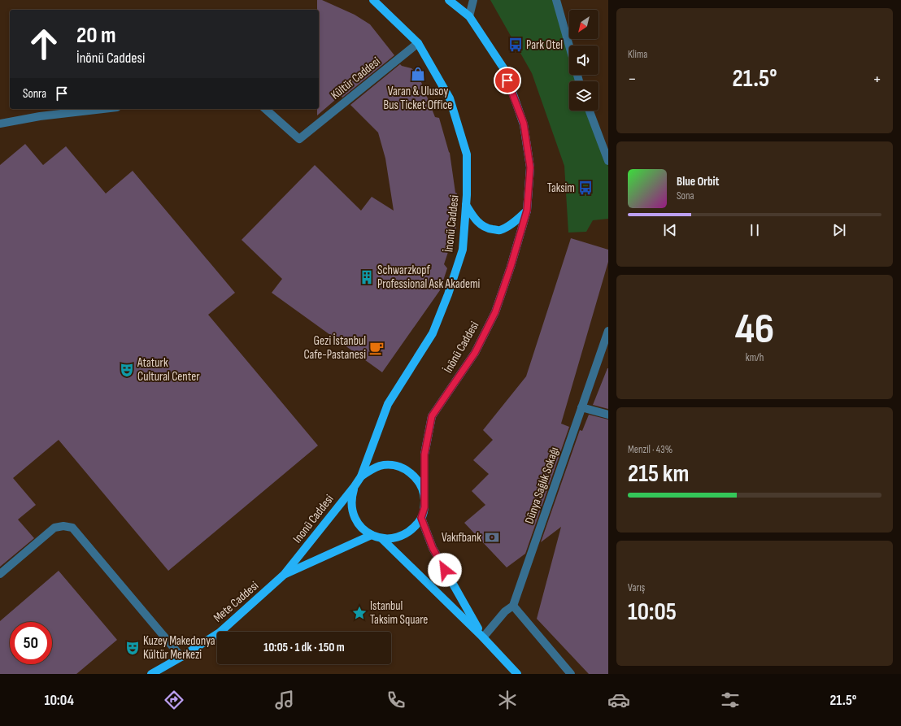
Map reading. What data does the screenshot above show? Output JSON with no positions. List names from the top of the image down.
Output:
{
  "streets": {
    "main road": [
      "İnonü Caddesi",
      "İnönü Caddesi",
      "Inonü Caddesi",
      "Mete Caddesi"
    ],
    "street": ["Kültür Caddesi", "Dünya Sağlık Sokağı"]
  },
  "crossings": [
    ["Kültür Caddesi", "İnonü Caddesi"],
    ["İnonü Caddesi", "İnönü Caddesi"],
    ["İnonü Caddesi", "Inonü Caddesi"],
    ["İnönü Caddesi", "Inonü Caddesi"],
    ["Inonü Caddesi", "Mete Caddesi"]
  ],
  "places": {
    "bus stop": ["Park Otel", "Taksim"],
    "shop": ["Varan & Ulusoy Bus Ticket Office"],
    "building": ["Schwarzkopf Professional Ask Akademi"],
    "cafe": ["Gezi İstanbul Cafe-Pastanesi"],
    "theatre": ["Ataturk Cultural Center", "Kuzey Makedonya Kültür Merkezi"],
    "bank": ["Vakıfbank"],
    "place": ["Istanbul Taksim Square"]
  },
  "north": "bottom left",
  "page": {
    "tile": [
      "Klima",
      ["46", "km/h"],
      ["Menzil · 43%", "215 km"],
      ["Varış", "10:05"]
    ],
    "turn": ["20 m", "İnönü Caddesi"],
    "heat": ["−", "21.5°", "+"],
    "then": "Sonra",
    "song": ["Blue Orbit", "Sona"],
    "limit": "50",
    "trip": "10:05 · 1 dk · 150 m",
    "tabs": ["10:04", "21.5°"]
  }
}
